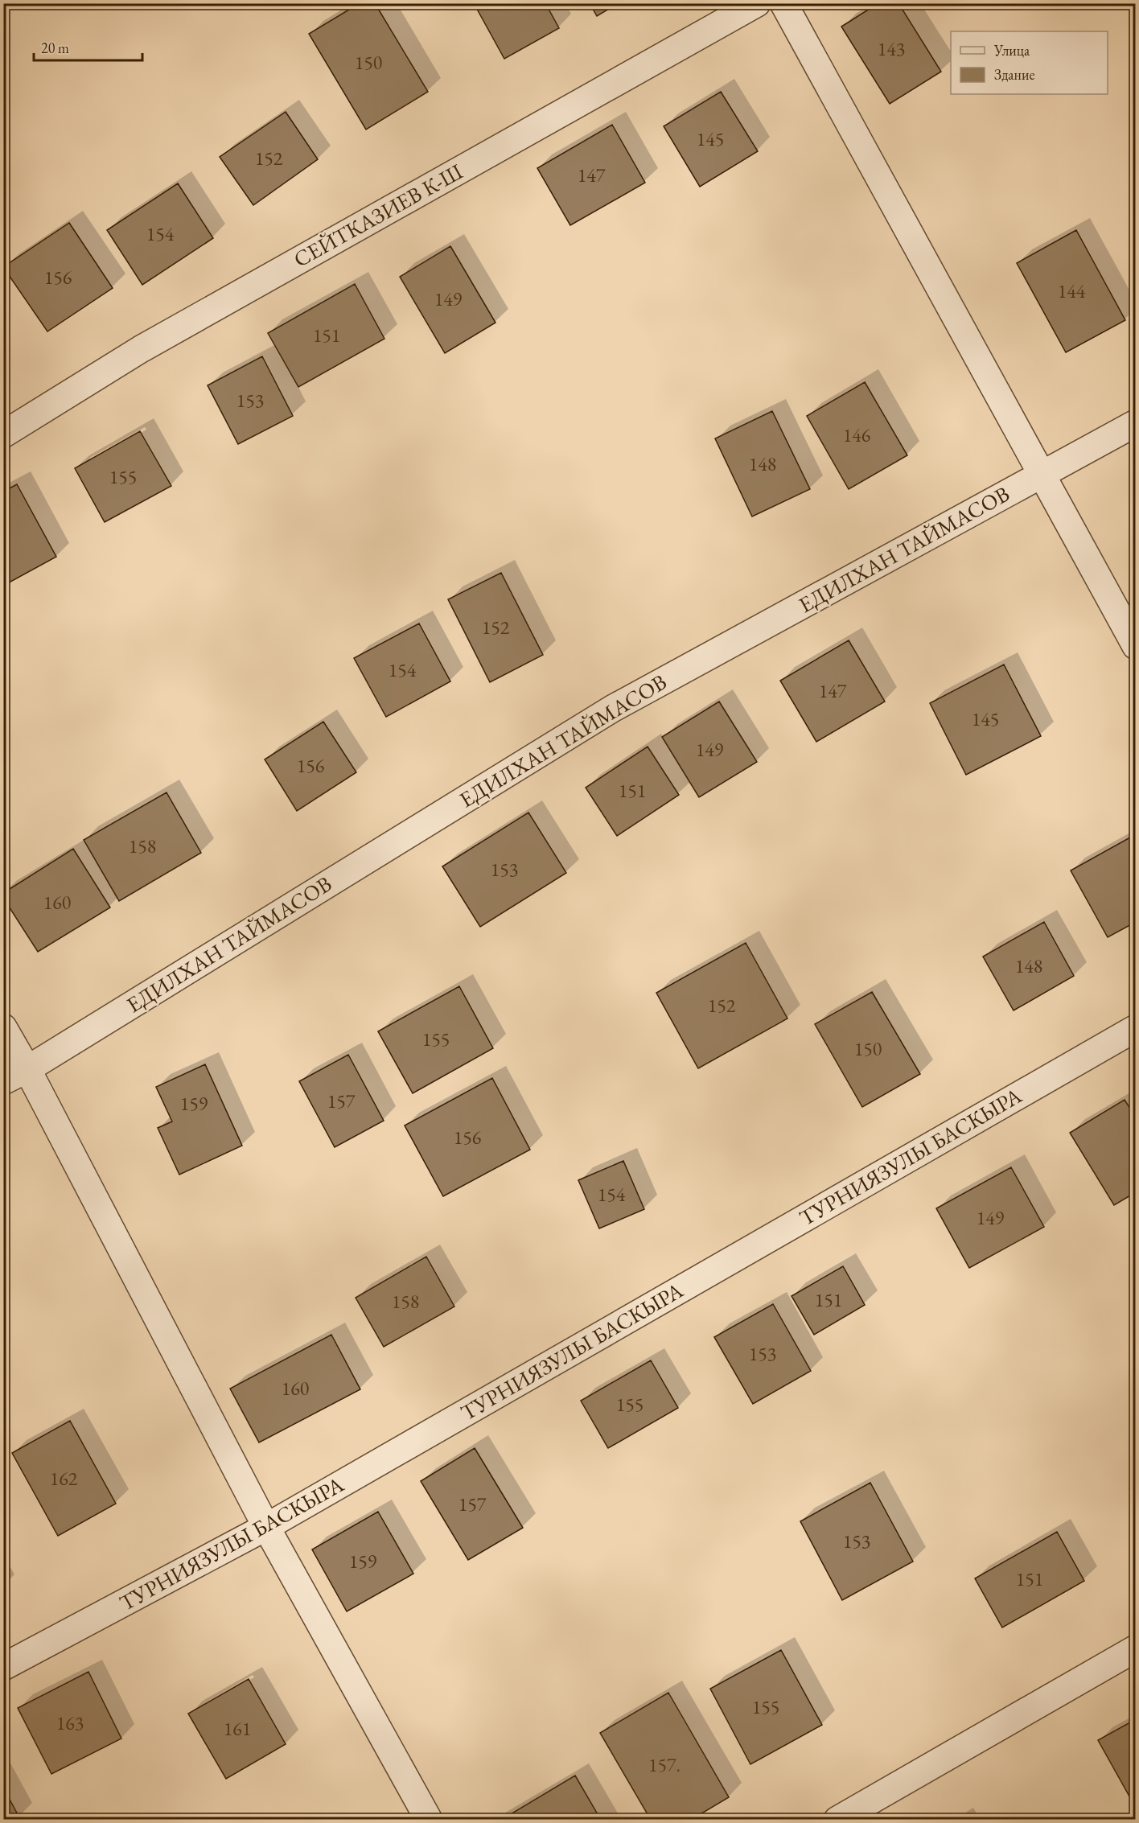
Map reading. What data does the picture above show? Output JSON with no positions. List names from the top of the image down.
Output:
{
  "streets": {
    "street": ["СЕЙТКАЗИЕВ К-Ш", "ЕДИЛХАН ТАЙМАСОВ", "ТУРНИЯЗУЛЫ БАСКЫРА"]
  },
  "house_numbers": [
    "143",
    "150",
    "145",
    "152",
    "147",
    "154",
    "156",
    "144",
    "149",
    "151",
    "153",
    "146",
    "148",
    "155",
    "152",
    "154",
    "147",
    "145",
    "149",
    "156",
    "151",
    "158",
    "153",
    "160",
    "148",
    "152",
    "155",
    "150",
    "157",
    "159",
    "156",
    "154",
    "149",
    "151",
    "158",
    "153",
    "160",
    "155",
    "162",
    "157",
    "153",
    "159",
    "151",
    "155",
    "163",
    "161",
    "157."
  ],
  "legend": ["Улица", "Здание"],
  "scale_bar": "20 m"
}
